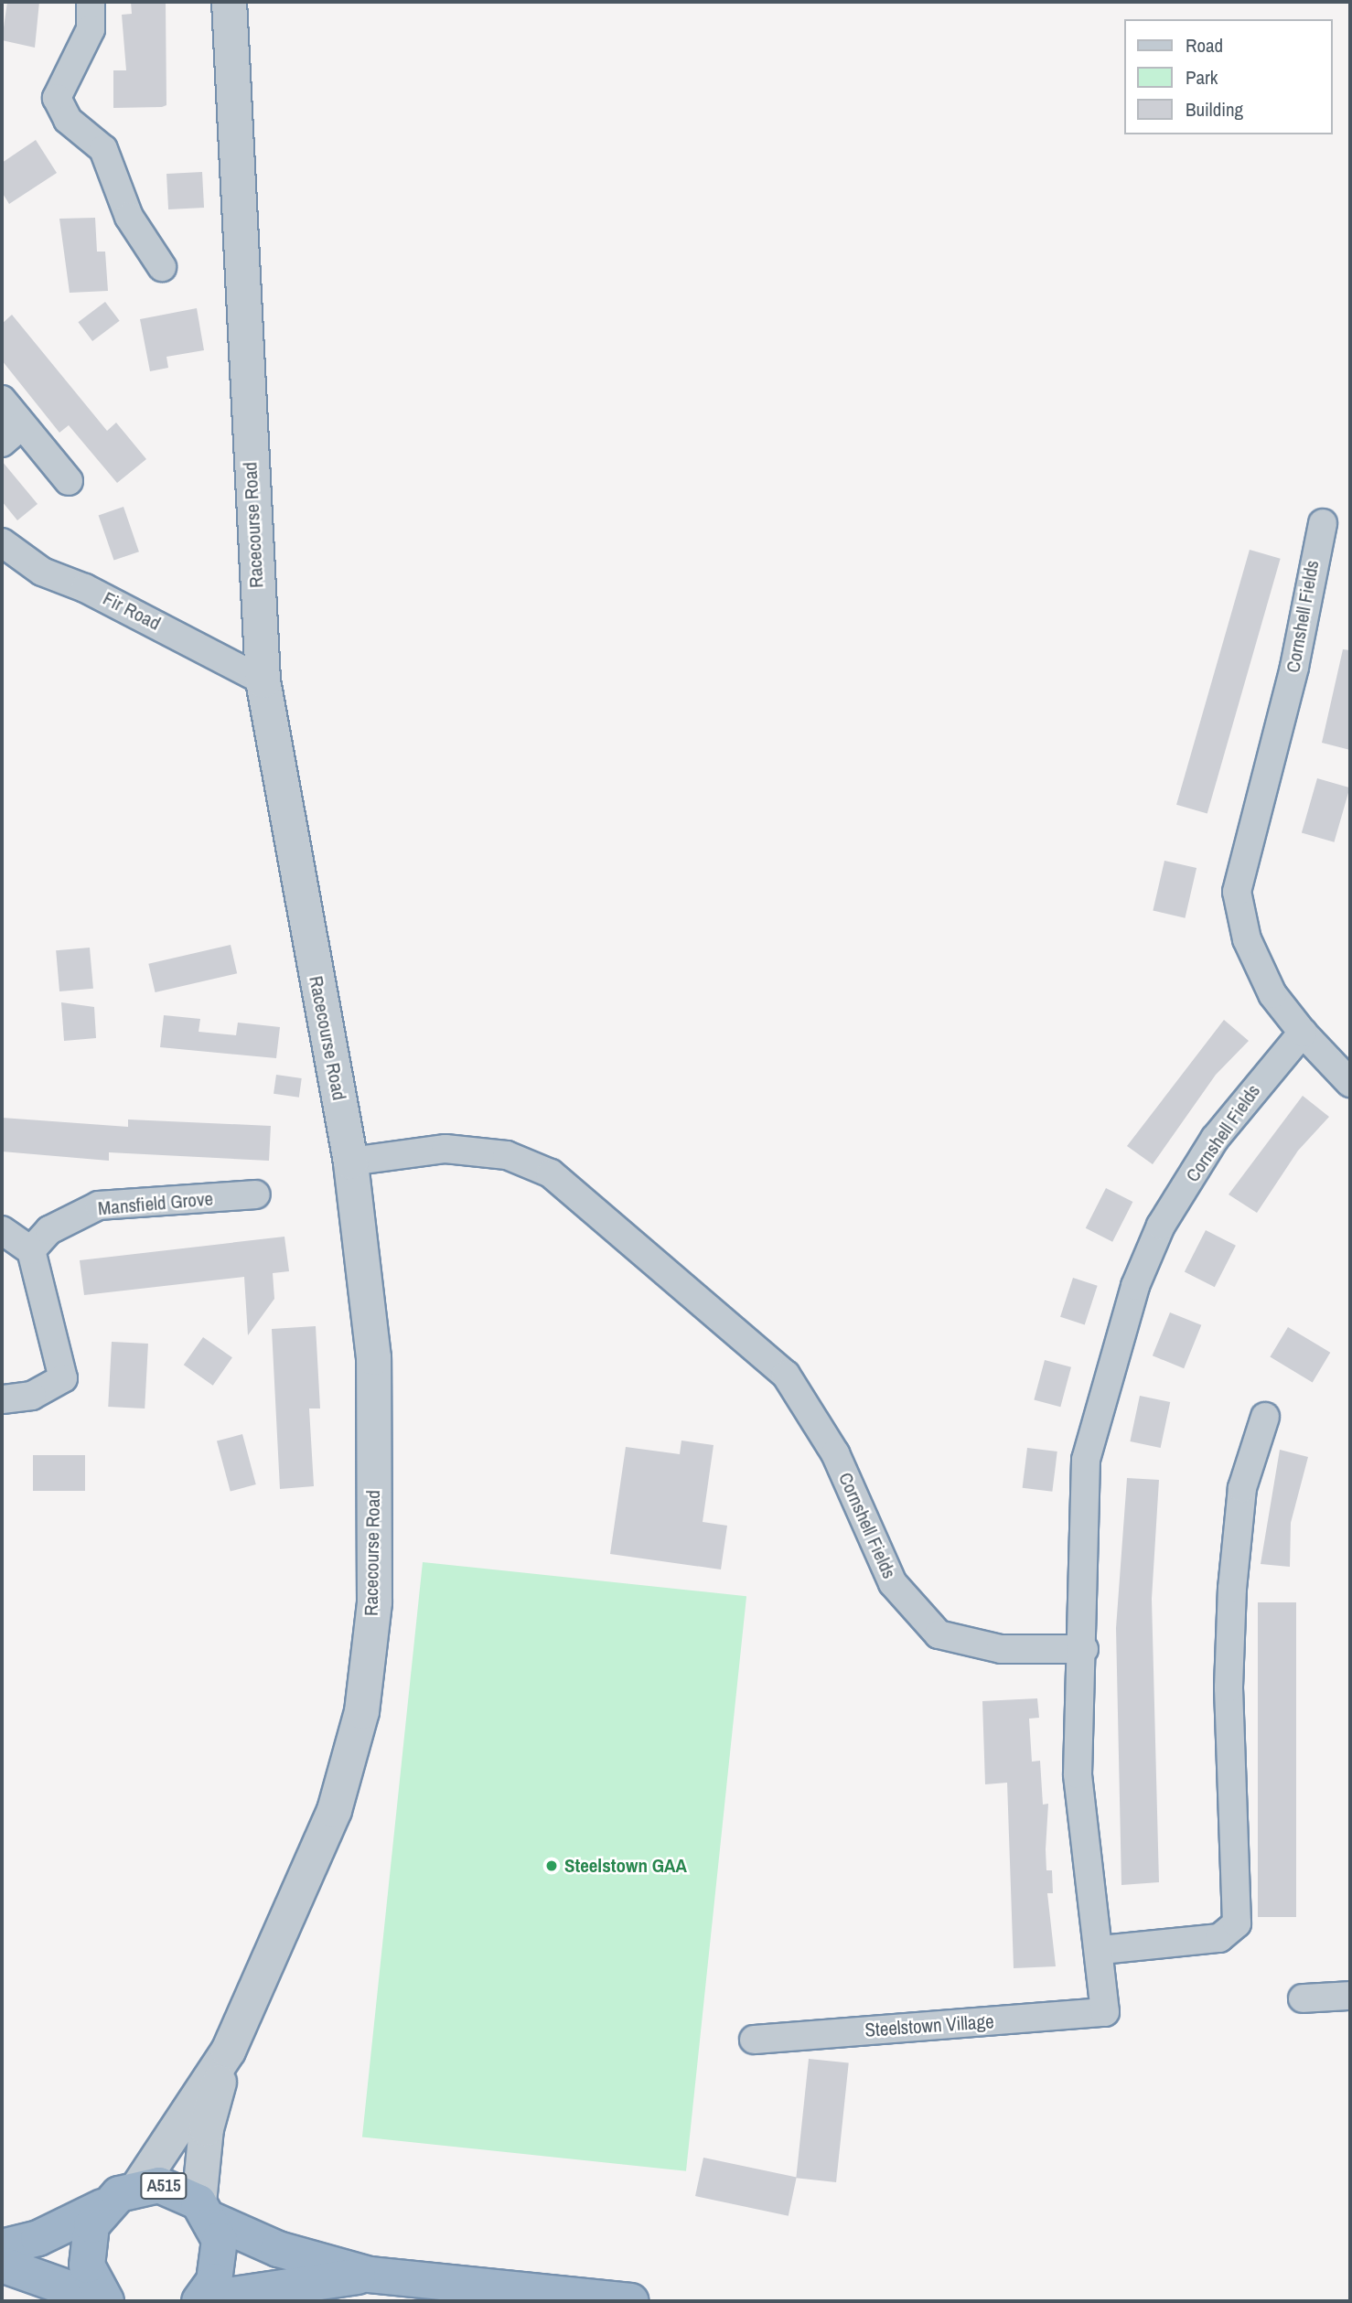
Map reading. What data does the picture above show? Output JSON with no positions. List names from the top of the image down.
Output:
{
  "streets": {
    "highway": ["A515"],
    "street": [
      "Racecourse Road",
      "Fir Road",
      "Cornshell Fields",
      "Mansfield Grove",
      "Steelstown Village"
    ]
  },
  "crossings": [
    ["Racecourse Road", "Fir Road"],
    ["Racecourse Road", "Cornshell Fields"],
    ["Racecourse Road", "A515"]
  ],
  "places": ["Steelstown GAA"],
  "legend": ["Road", "Park", "Building"]
}
